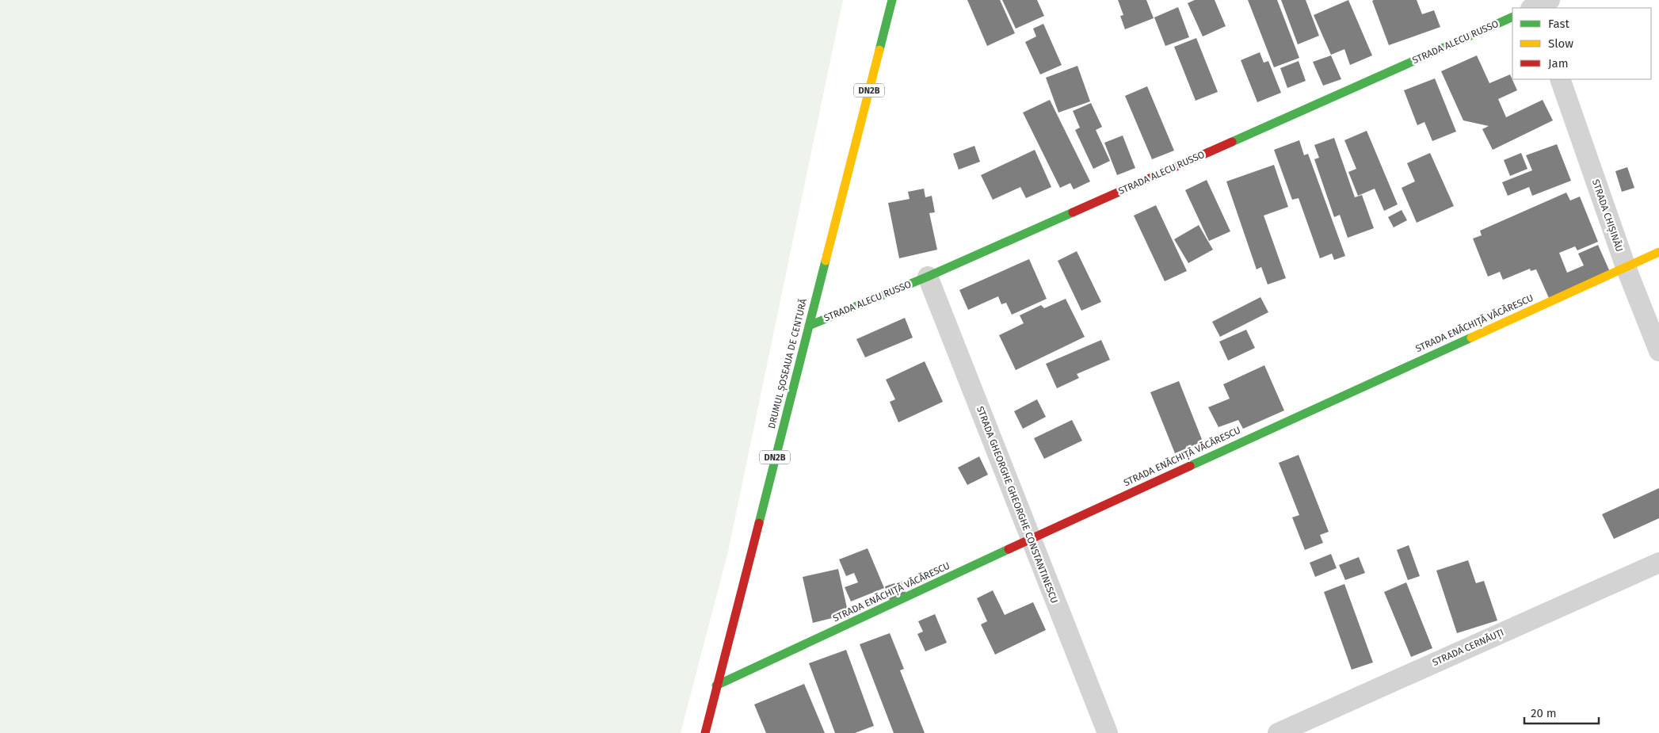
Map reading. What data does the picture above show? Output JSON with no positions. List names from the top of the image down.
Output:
{
  "streets": {
    "main road": [
      "STRADA ALECU RUSSO",
      "DN2B",
      "STRADA ENĂCHIȚĂ VĂCĂRESCU",
      "DRUMUL ȘOSEAUA DE CENTURĂ"
    ],
    "street": ["STRADA CHIȘINĂU", "STRADA GHEORGHE GHEORGHE CONSTANTINESCU", "STRADA CERNĂUȚI"]
  },
  "crossings": [
    ["STRADA ALECU RUSSO", "DRUMUL ȘOSEAUA DE CENTURĂ"],
    ["STRADA ALECU RUSSO", "STRADA GHEORGHE GHEORGHE CONSTANTINESCU"],
    ["STRADA CHIȘINĂU", "STRADA ENĂCHIȚĂ VĂCĂRESCU"],
    ["STRADA ENĂCHIȚĂ VĂCĂRESCU", "DRUMUL ȘOSEAUA DE CENTURĂ"],
    ["STRADA ENĂCHIȚĂ VĂCĂRESCU", "STRADA GHEORGHE GHEORGHE CONSTANTINESCU"]
  ],
  "legend": ["Fast", "Slow", "Jam"],
  "scale_bar": "20 m"
}
